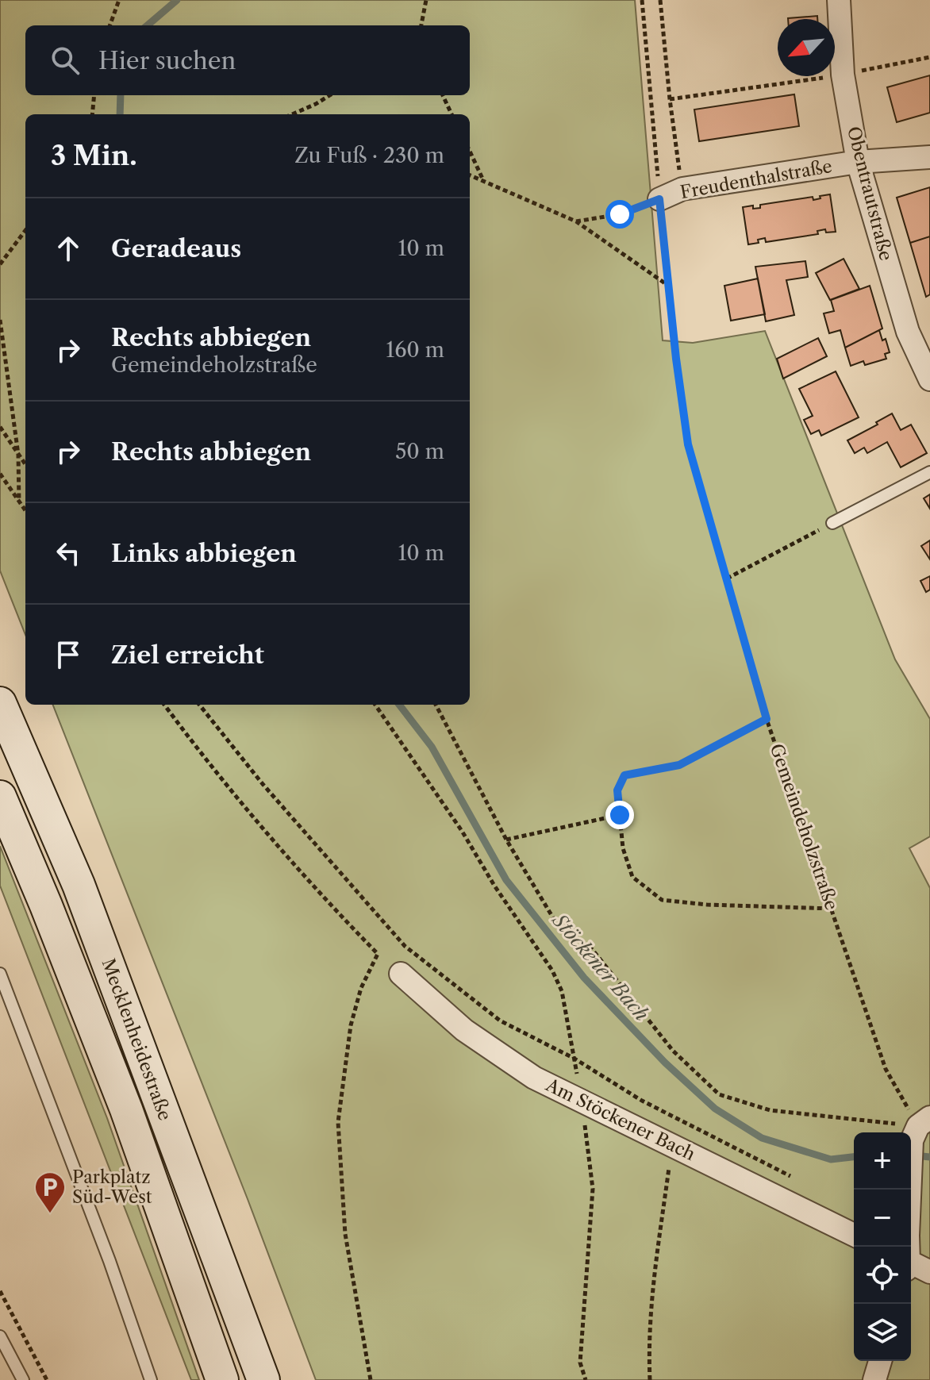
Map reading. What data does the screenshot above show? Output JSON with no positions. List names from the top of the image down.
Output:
{
  "streets": {
    "main road": ["Mecklenheidestraße"],
    "street": ["Freudenthalstraße", "Obentrautstraße", "Am Stöckener Bach"],
    "path": ["Gemeindeholzstraße"]
  },
  "crossings": [
    ["Freudenthalstraße", "Obentrautstraße"],
    ["Freudenthalstraße", "Gemeindeholzstraße"]
  ],
  "water": ["Stöckener Bach"],
  "places": {
    "parking": ["Parkplatz Süd-West"]
  },
  "north": "bottom left",
  "page": {
    "search": "Hier suchen",
    "heading": ["3 Min.", "Zu Fuß · 230 m"],
    "list": [
      ["Geradeaus", "10 m"],
      ["Rechts abbiegen", "Gemeindeholzstraße", "160 m"],
      ["Rechts abbiegen", "50 m"],
      ["Links abbiegen", "10 m"],
      "Ziel erreicht"
    ],
    "map_buttons": ["+", "−"]
  }
}
